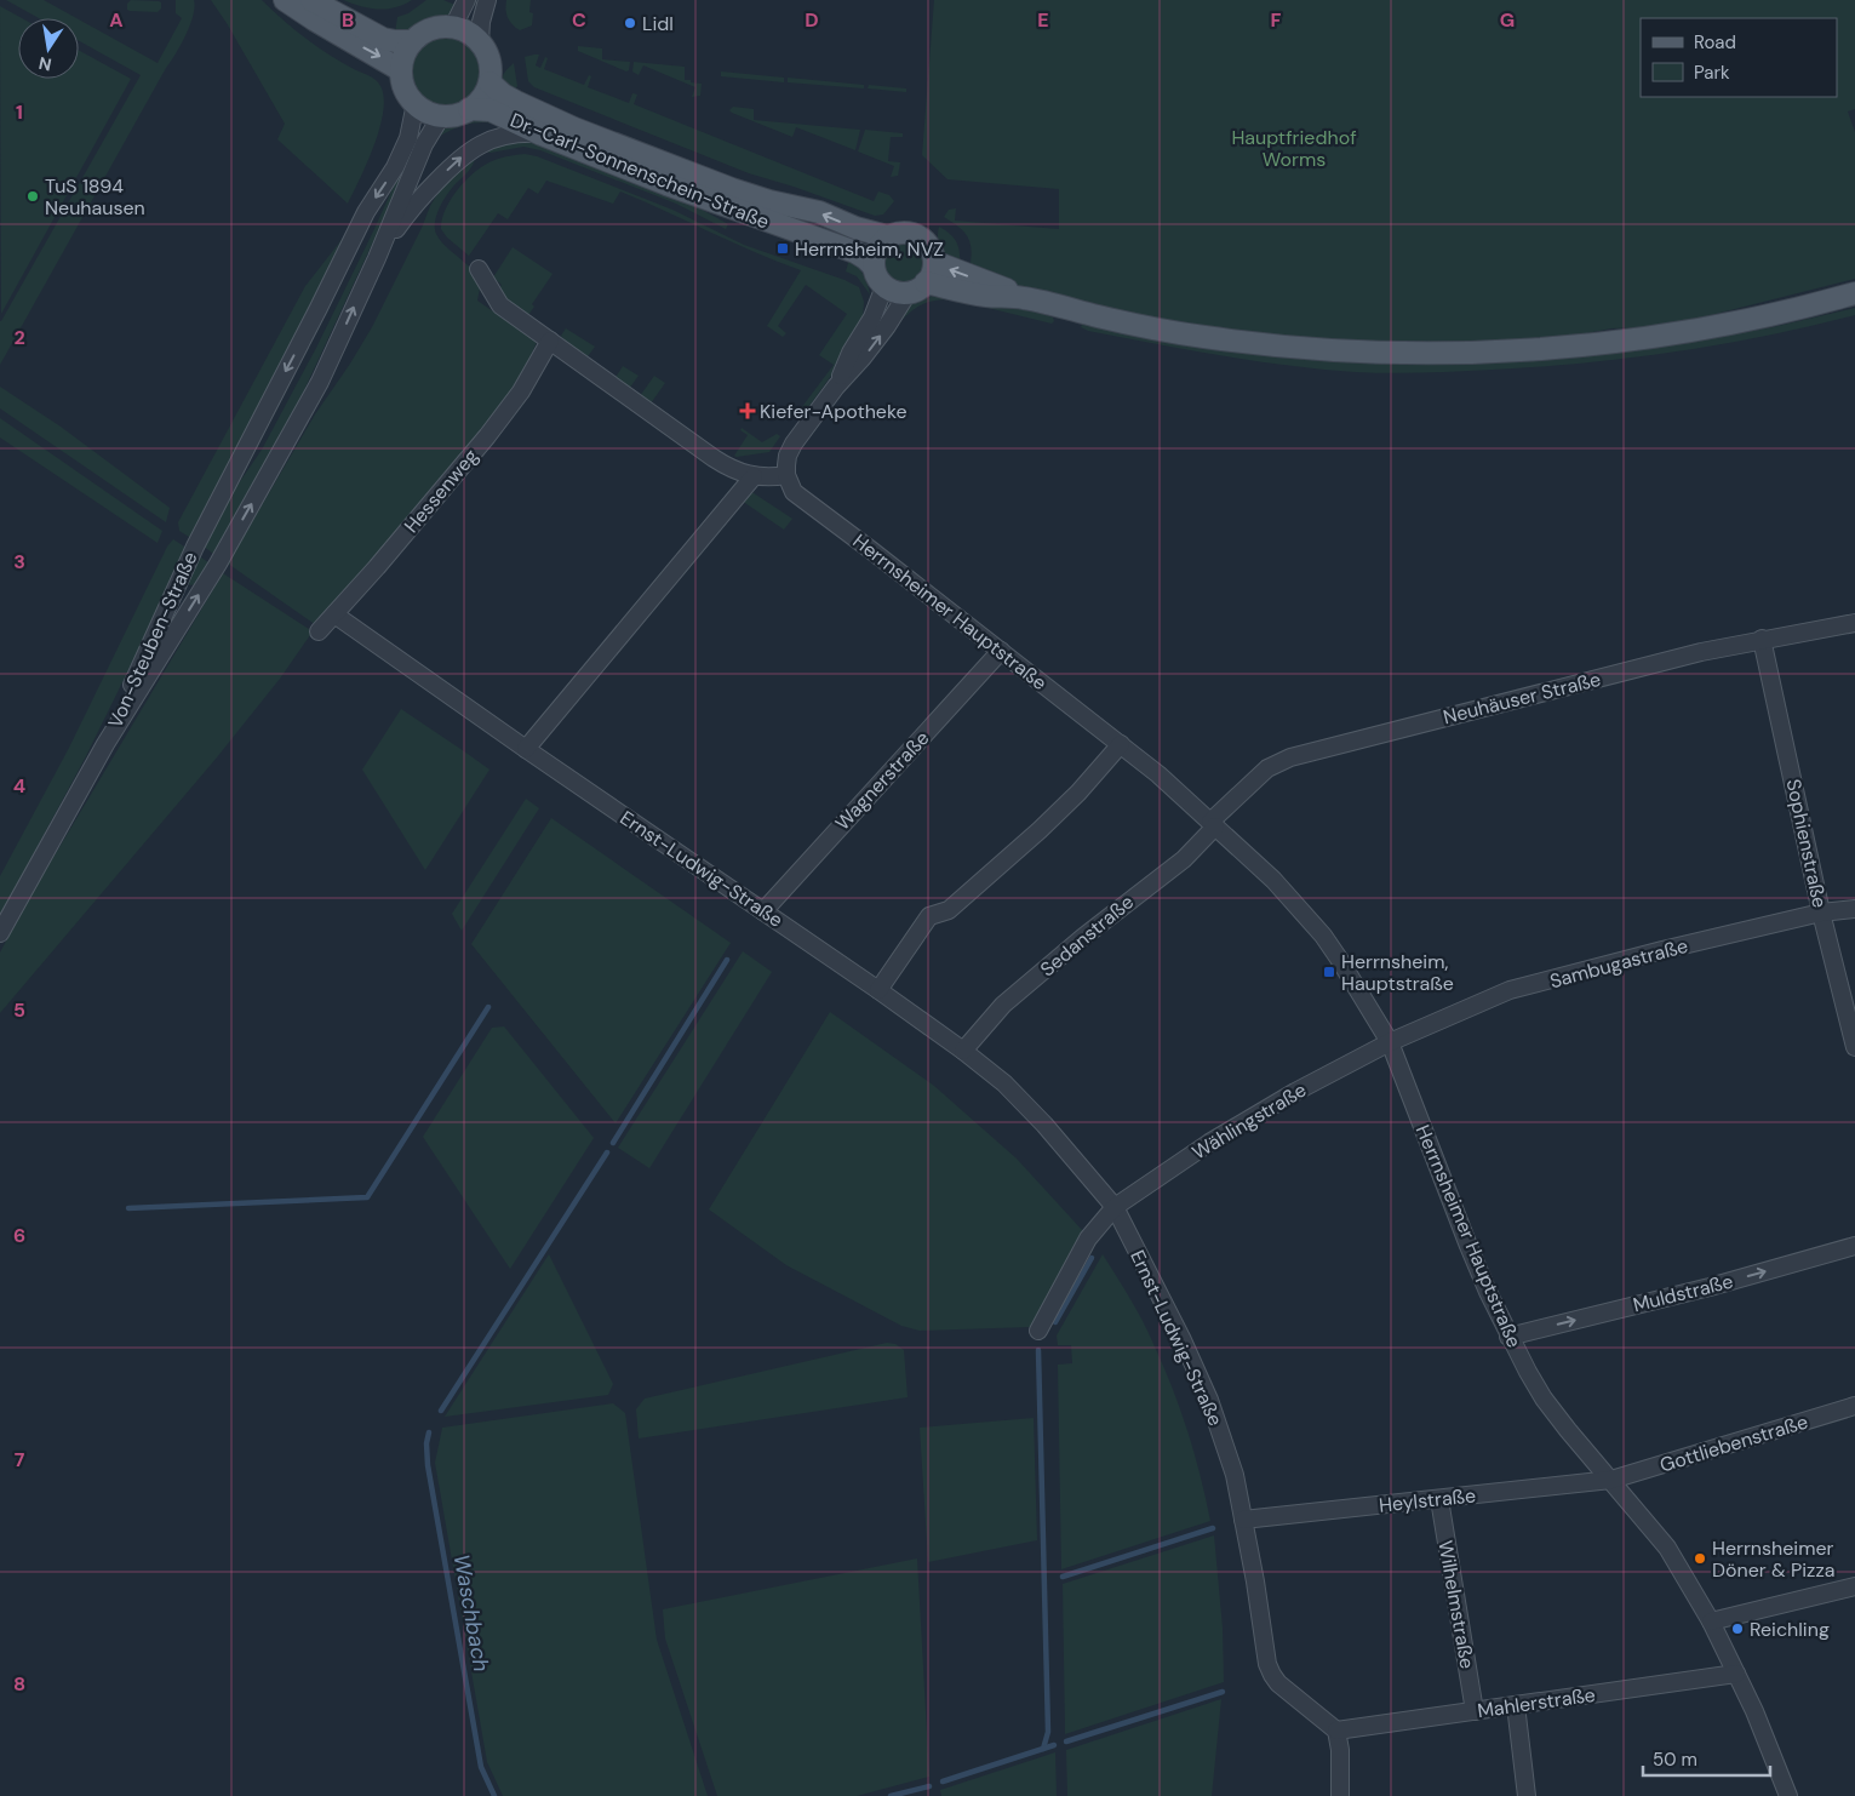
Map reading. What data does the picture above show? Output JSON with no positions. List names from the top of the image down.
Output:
{
  "streets": {
    "main road": ["Dr.-Carl-Sonnenschein-Straße"],
    "street": [
      "Hessenweg",
      "Herrnsheimer Hauptstraße",
      "Von-Steuben-Straße",
      "Neuhäuser Straße",
      "Wagnerstraße",
      "Sophienstraße",
      "Ernst-Ludwig-Straße",
      "Sedanstraße",
      "Sambugastraße",
      "Wählingstraße",
      "Muldstraße",
      "Gottliebenstraße",
      "Heylstraße",
      "Wilhelmstraße",
      "Mahlerstraße"
    ]
  },
  "crossings": [
    ["Dr.-Carl-Sonnenschein-Straße", "Von-Steuben-Straße"],
    ["Hessenweg", "Ernst-Ludwig-Straße"],
    ["Herrnsheimer Hauptstraße", "Neuhäuser Straße"],
    ["Herrnsheimer Hauptstraße", "Wagnerstraße"],
    ["Herrnsheimer Hauptstraße", "Sedanstraße"],
    ["Herrnsheimer Hauptstraße", "Sambugastraße"],
    ["Herrnsheimer Hauptstraße", "Wählingstraße"],
    ["Herrnsheimer Hauptstraße", "Muldstraße"],
    ["Herrnsheimer Hauptstraße", "Gottliebenstraße"],
    ["Herrnsheimer Hauptstraße", "Heylstraße"],
    ["Herrnsheimer Hauptstraße", "Mahlerstraße"],
    ["Neuhäuser Straße", "Sophienstraße"],
    ["Neuhäuser Straße", "Sedanstraße"],
    ["Wagnerstraße", "Ernst-Ludwig-Straße"],
    ["Sophienstraße", "Sambugastraße"],
    ["Ernst-Ludwig-Straße", "Sedanstraße"],
    ["Ernst-Ludwig-Straße", "Wählingstraße"],
    ["Ernst-Ludwig-Straße", "Heylstraße"],
    ["Ernst-Ludwig-Straße", "Mahlerstraße"],
    ["Sambugastraße", "Wählingstraße"],
    ["Gottliebenstraße", "Heylstraße"],
    ["Heylstraße", "Wilhelmstraße"],
    ["Wilhelmstraße", "Mahlerstraße"]
  ],
  "one_way": ["Muldstraße"],
  "water": ["Waschbach"],
  "parks": ["Hauptfriedhof Worms"],
  "places": {
    "other": [
      "Lidl",
      "TuS 1894 Neuhausen",
      "Herrnsheimer Döner & Pizza",
      "Reichling"
    ],
    "transit": ["Herrnsheim, NVZ", "Herrnsheim, Hauptstraße"],
    "health": ["Kiefer-Apotheke"]
  },
  "legend": ["Road", "Park"],
  "scale_bar": "50 m",
  "north": "bottom",
  "grid": {
    "columns": [
      "A",
      "B",
      "C",
      "D",
      "E",
      "F",
      "G"
    ],
    "rows": [
      "1",
      "2",
      "3",
      "4",
      "5",
      "6",
      "7",
      "8"
    ]
  }
}
